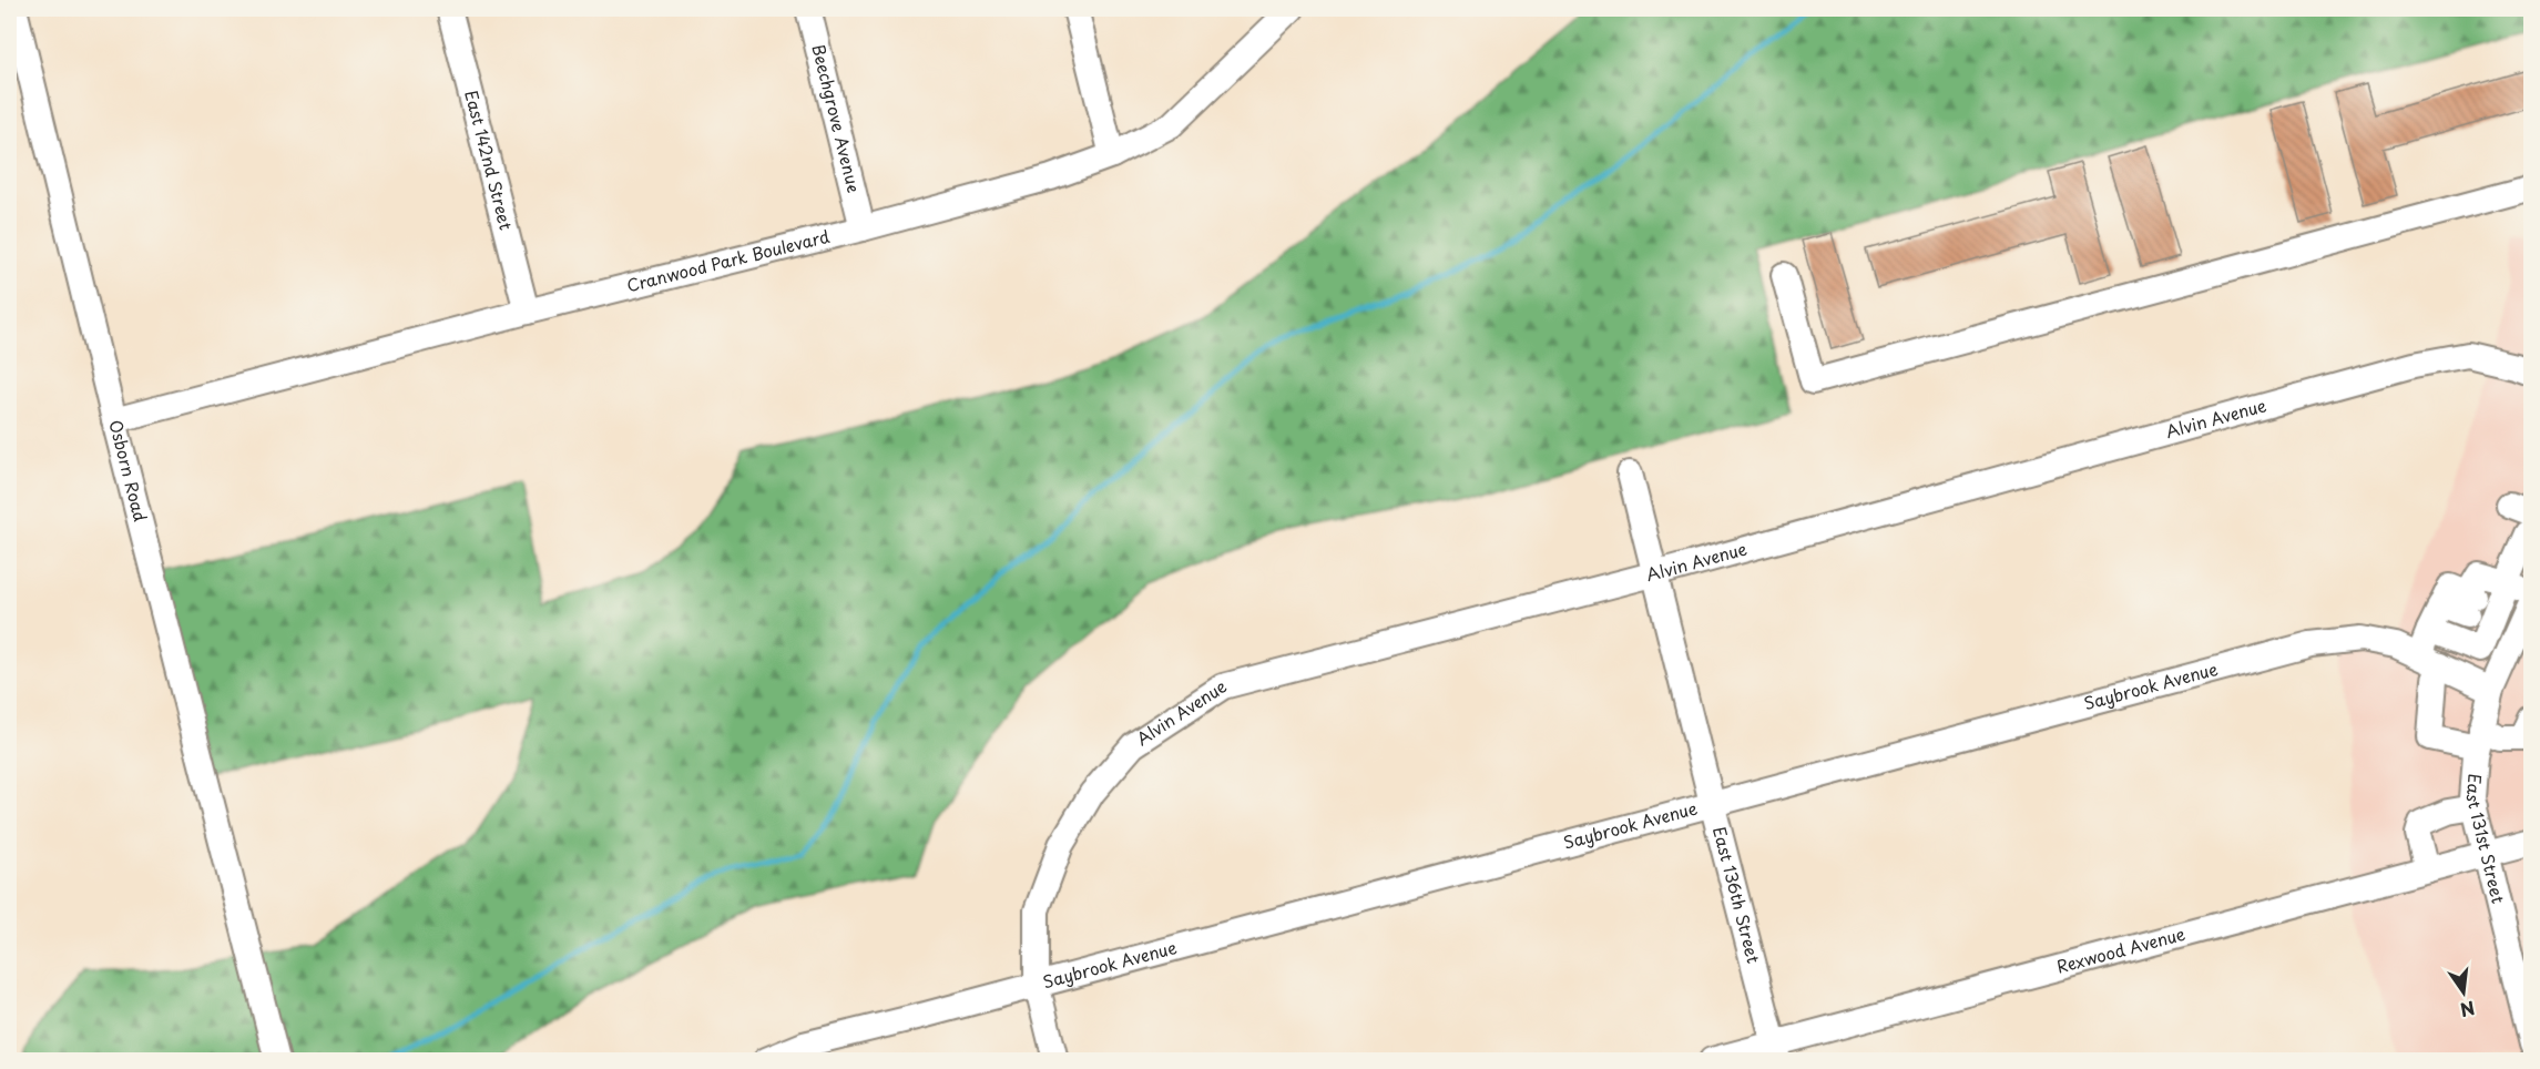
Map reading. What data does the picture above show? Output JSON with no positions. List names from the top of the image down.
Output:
{
  "streets": {
    "street": [
      "Beechgrove Avenue",
      "East 142nd Street",
      "Cranwood Park Boulevard",
      "Alvin Avenue",
      "Osborn Road",
      "Saybrook Avenue",
      "East 131st Street",
      "East 136th Street",
      "Rexwood Avenue"
    ]
  },
  "crossings": [
    ["Beechgrove Avenue", "Cranwood Park Boulevard"],
    ["East 142nd Street", "Cranwood Park Boulevard"],
    ["Cranwood Park Boulevard", "Osborn Road"],
    ["Alvin Avenue", "Saybrook Avenue"],
    ["Alvin Avenue", "East 136th Street"],
    ["Saybrook Avenue", "East 131st Street"],
    ["Saybrook Avenue", "East 136th Street"],
    ["East 131st Street", "Rexwood Avenue"],
    ["East 136th Street", "Rexwood Avenue"]
  ],
  "north": "bottom"
}
